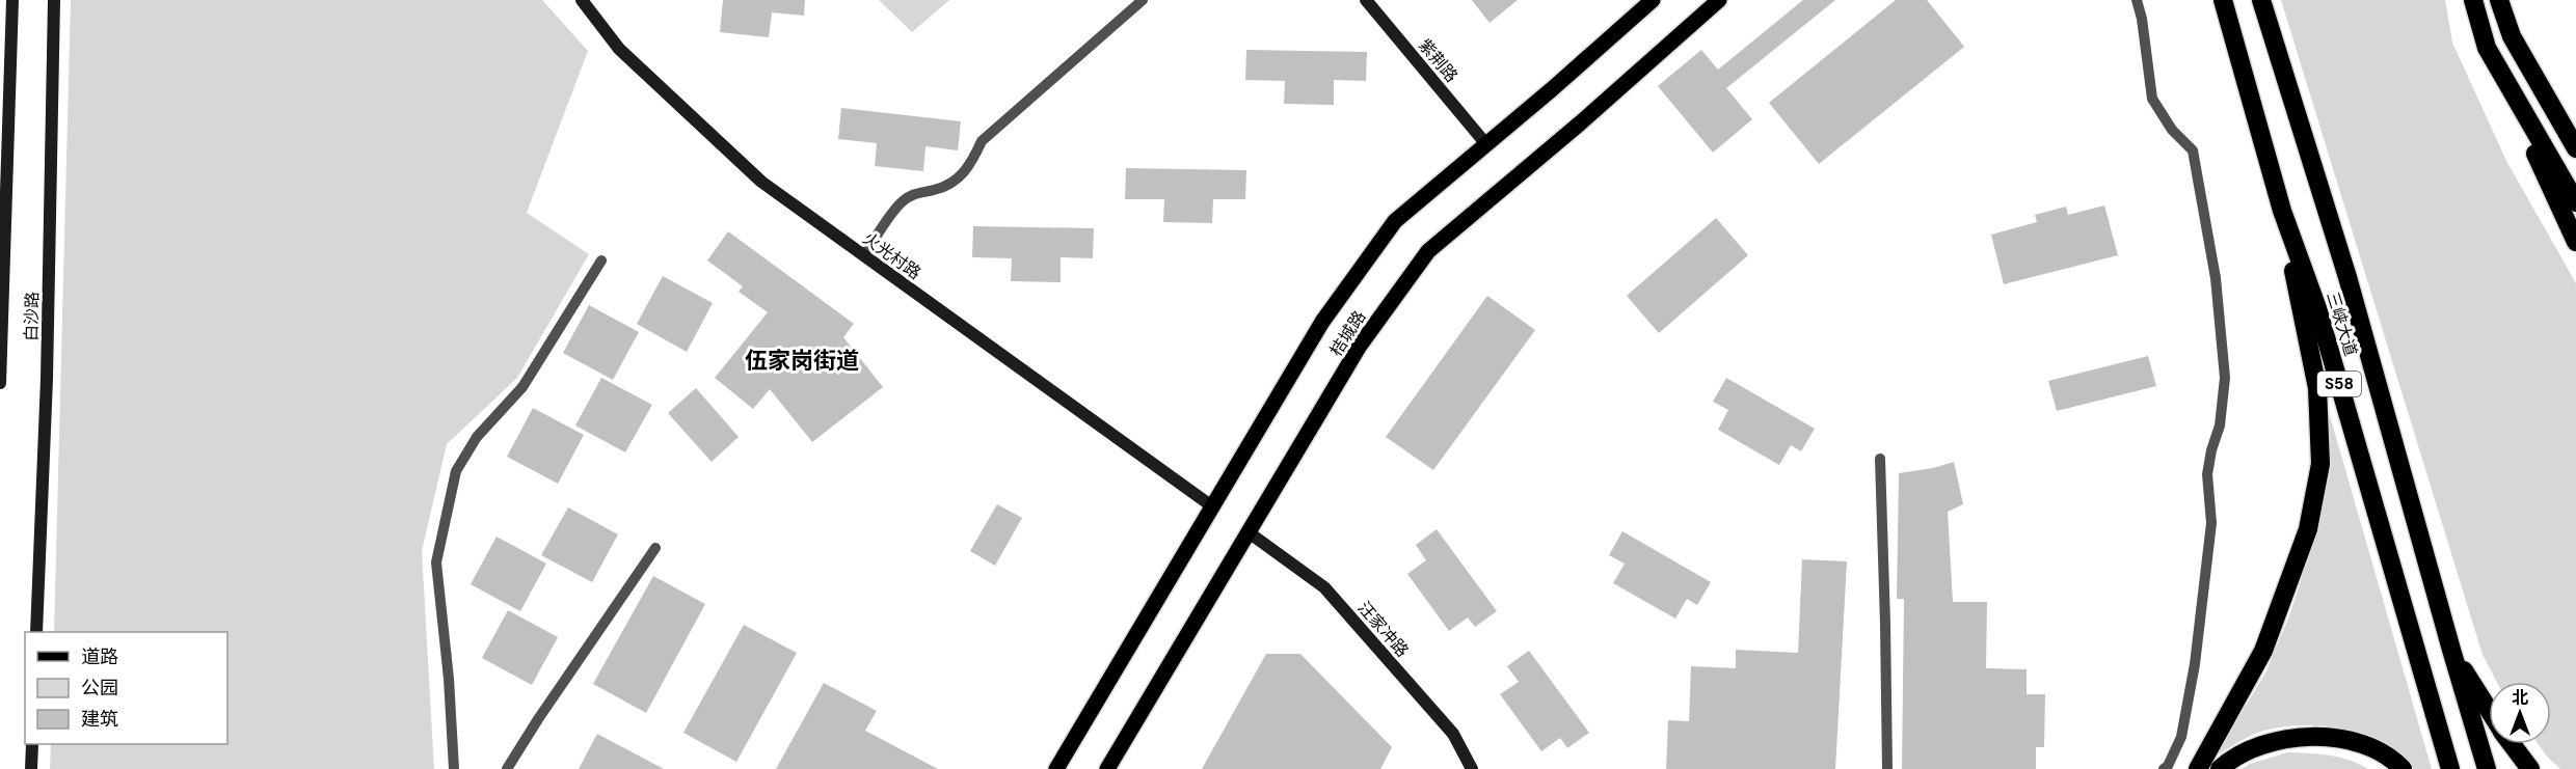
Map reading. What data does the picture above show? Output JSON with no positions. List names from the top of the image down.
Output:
{
  "streets": {
    "highway": ["三峡大道", "S58"],
    "main road": ["桔城路"],
    "street": [
      "紫荆路",
      "火光村路",
      "白沙路",
      "汪家冲路"
    ]
  },
  "crossings": [
    ["紫荆路", "桔城路"],
    ["火光村路", "桔城路"],
    ["桔城路", "汪家冲路"]
  ],
  "districts": ["伍家岗街道"],
  "legend": ["道路", "公园", "建筑"],
  "north": "top"
}
